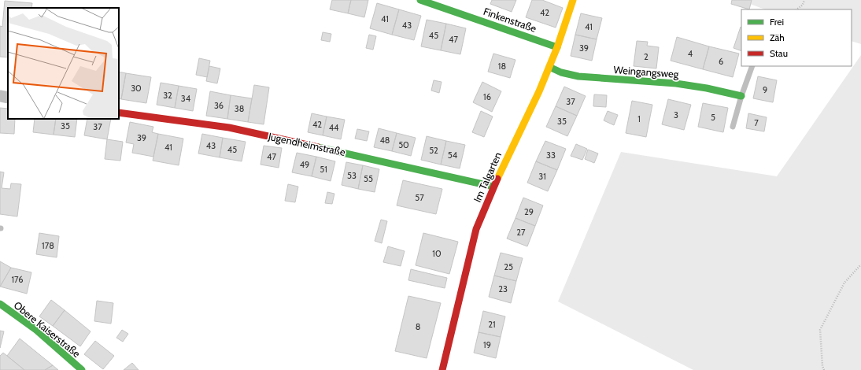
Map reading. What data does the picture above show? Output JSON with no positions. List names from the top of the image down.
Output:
{
  "streets": {
    "street": [
      "Finkenstraße",
      "Weingangsweg",
      "Jugendheimstraße",
      "Im Talgarten",
      "Obere Kaiserstraße"
    ]
  },
  "crossings": [
    ["Finkenstraße", "Im Talgarten"],
    ["Weingangsweg", "Im Talgarten"],
    ["Jugendheimstraße", "Im Talgarten"]
  ],
  "house_numbers": [
    "42",
    "41",
    "43",
    "41",
    "45",
    "47",
    "39",
    "4",
    "2",
    "6",
    "18",
    "30",
    "9",
    "32",
    "16",
    "34",
    "37",
    "36",
    "38",
    "3",
    "5",
    "1",
    "35",
    "7",
    "42",
    "35",
    "37",
    "44",
    "39",
    "48",
    "50",
    "43",
    "41",
    "45",
    "52",
    "54",
    "33",
    "47",
    "49",
    "51",
    "53",
    "31",
    "55",
    "57",
    "29",
    "27",
    "178",
    "10",
    "25",
    "176",
    "23",
    "21",
    "8",
    "19"
  ],
  "legend": ["Frei", "Zäh", "Stau"]
}
